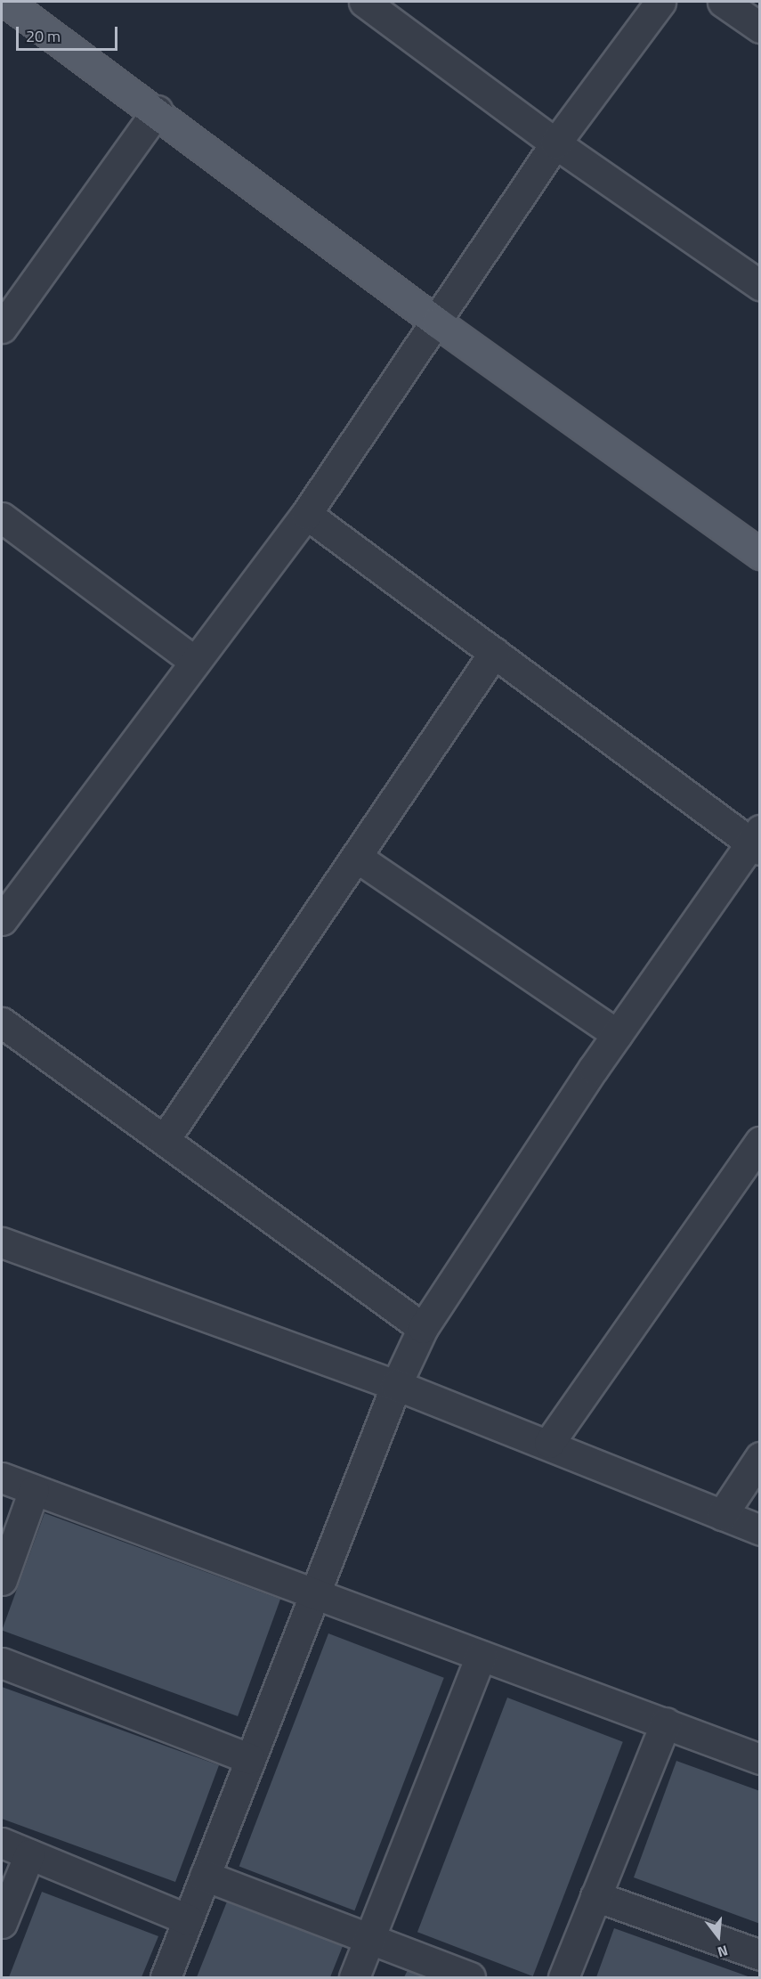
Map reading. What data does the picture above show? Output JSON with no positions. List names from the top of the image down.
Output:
{
  "scale_bar": "20 m",
  "north": "bottom"
}
